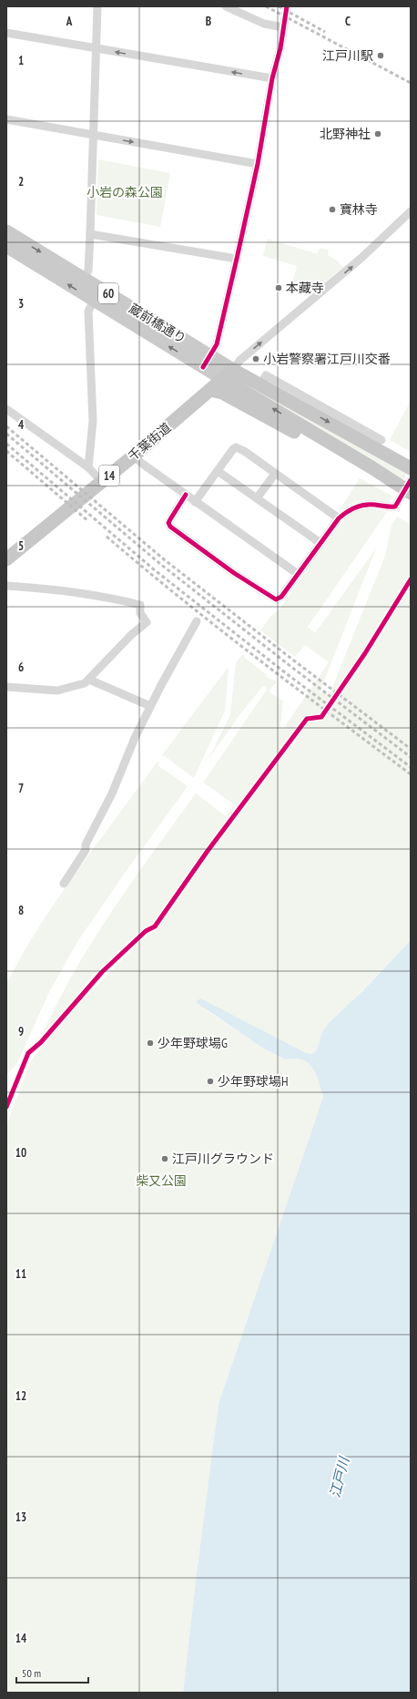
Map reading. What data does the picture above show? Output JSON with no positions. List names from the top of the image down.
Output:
{
  "streets": {
    "highway": ["千葉街道", "14"],
    "main road": ["60", "蔵前橋通り"]
  },
  "crossings": [
    ["蔵前橋通り", "千葉街道"]
  ],
  "water": ["江戸川"],
  "parks": ["小岩の森公園", "柴又公園"],
  "places": [
    "江戸川駅",
    "北野神社",
    "寶林寺",
    "本藏寺",
    "小岩警察署江戸川交番",
    "少年野球場G",
    "少年野球場H",
    "江戸川グラウンド"
  ],
  "scale_bar": "50 m",
  "grid": {
    "columns": ["A", "B", "C"],
    "rows": [
      "1",
      "2",
      "3",
      "4",
      "5",
      "6",
      "7",
      "8",
      "9",
      "10",
      "11",
      "12",
      "13",
      "14"
    ]
  }
}
